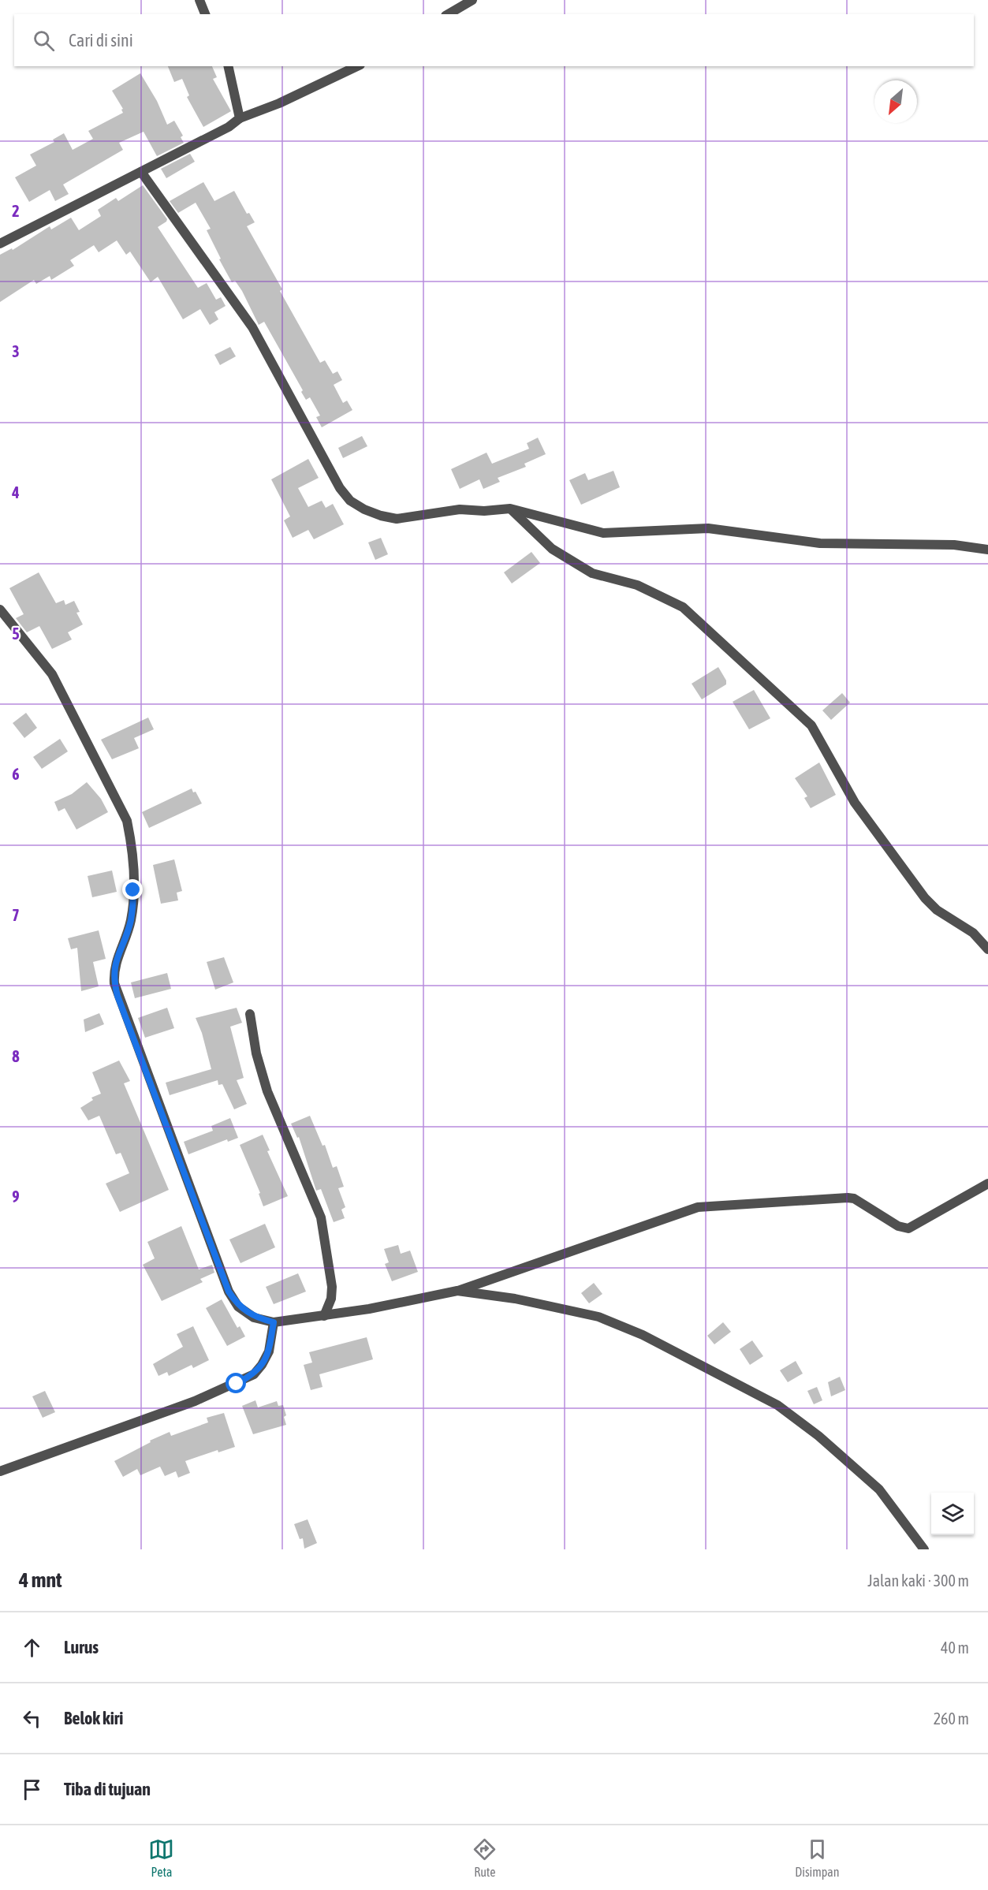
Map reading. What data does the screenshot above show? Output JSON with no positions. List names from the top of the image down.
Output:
{
  "north": "bottom left",
  "page": {
    "search": "Cari di sini",
    "heading": ["4 mnt", "Jalan kaki · 300 m"],
    "list": [
      ["Lurus", "40 m"],
      ["Belok kiri", "260 m"],
      "Tiba di tujuan"
    ],
    "nav": ["Peta", "Rute", "Disimpan"]
  },
  "grid": {
    "rows": [
      "2",
      "3",
      "4",
      "5",
      "6",
      "7",
      "8",
      "9"
    ]
  }
}
